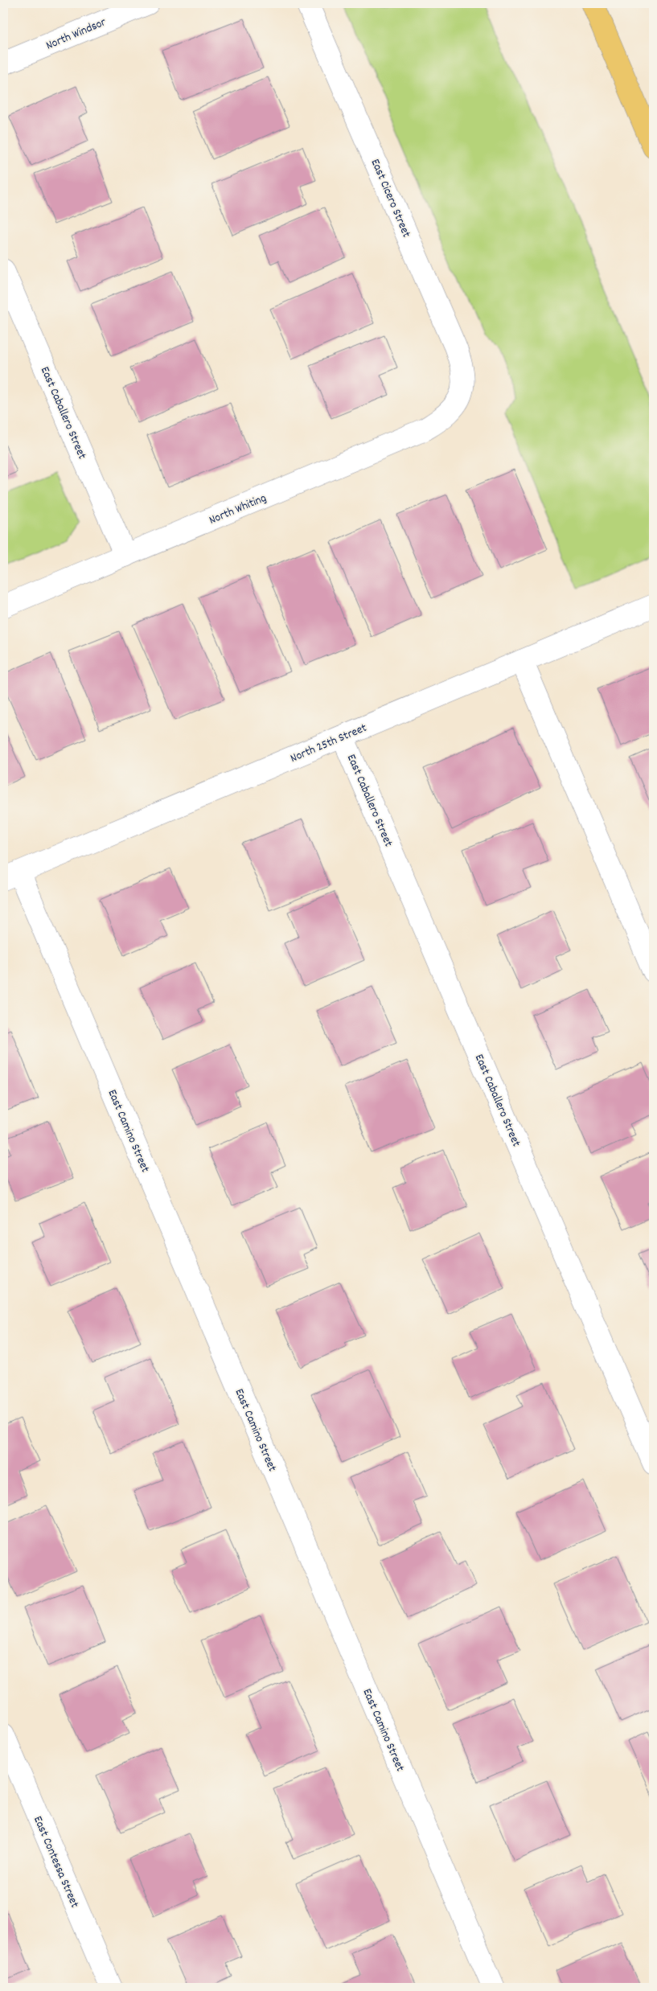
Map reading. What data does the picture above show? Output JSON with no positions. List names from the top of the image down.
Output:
{
  "streets": {
    "street": [
      "North Windsor",
      "East Cicero Street",
      "East Caballero Street",
      "North Whiting",
      "North 25th Street",
      "East Camino Street",
      "East Contessa Street"
    ]
  },
  "crossings": [
    ["East Cicero Street", "North Whiting"],
    ["East Caballero Street", "North Whiting"],
    ["East Caballero Street", "North 25th Street"],
    ["North 25th Street", "East Camino Street"]
  ]
}
